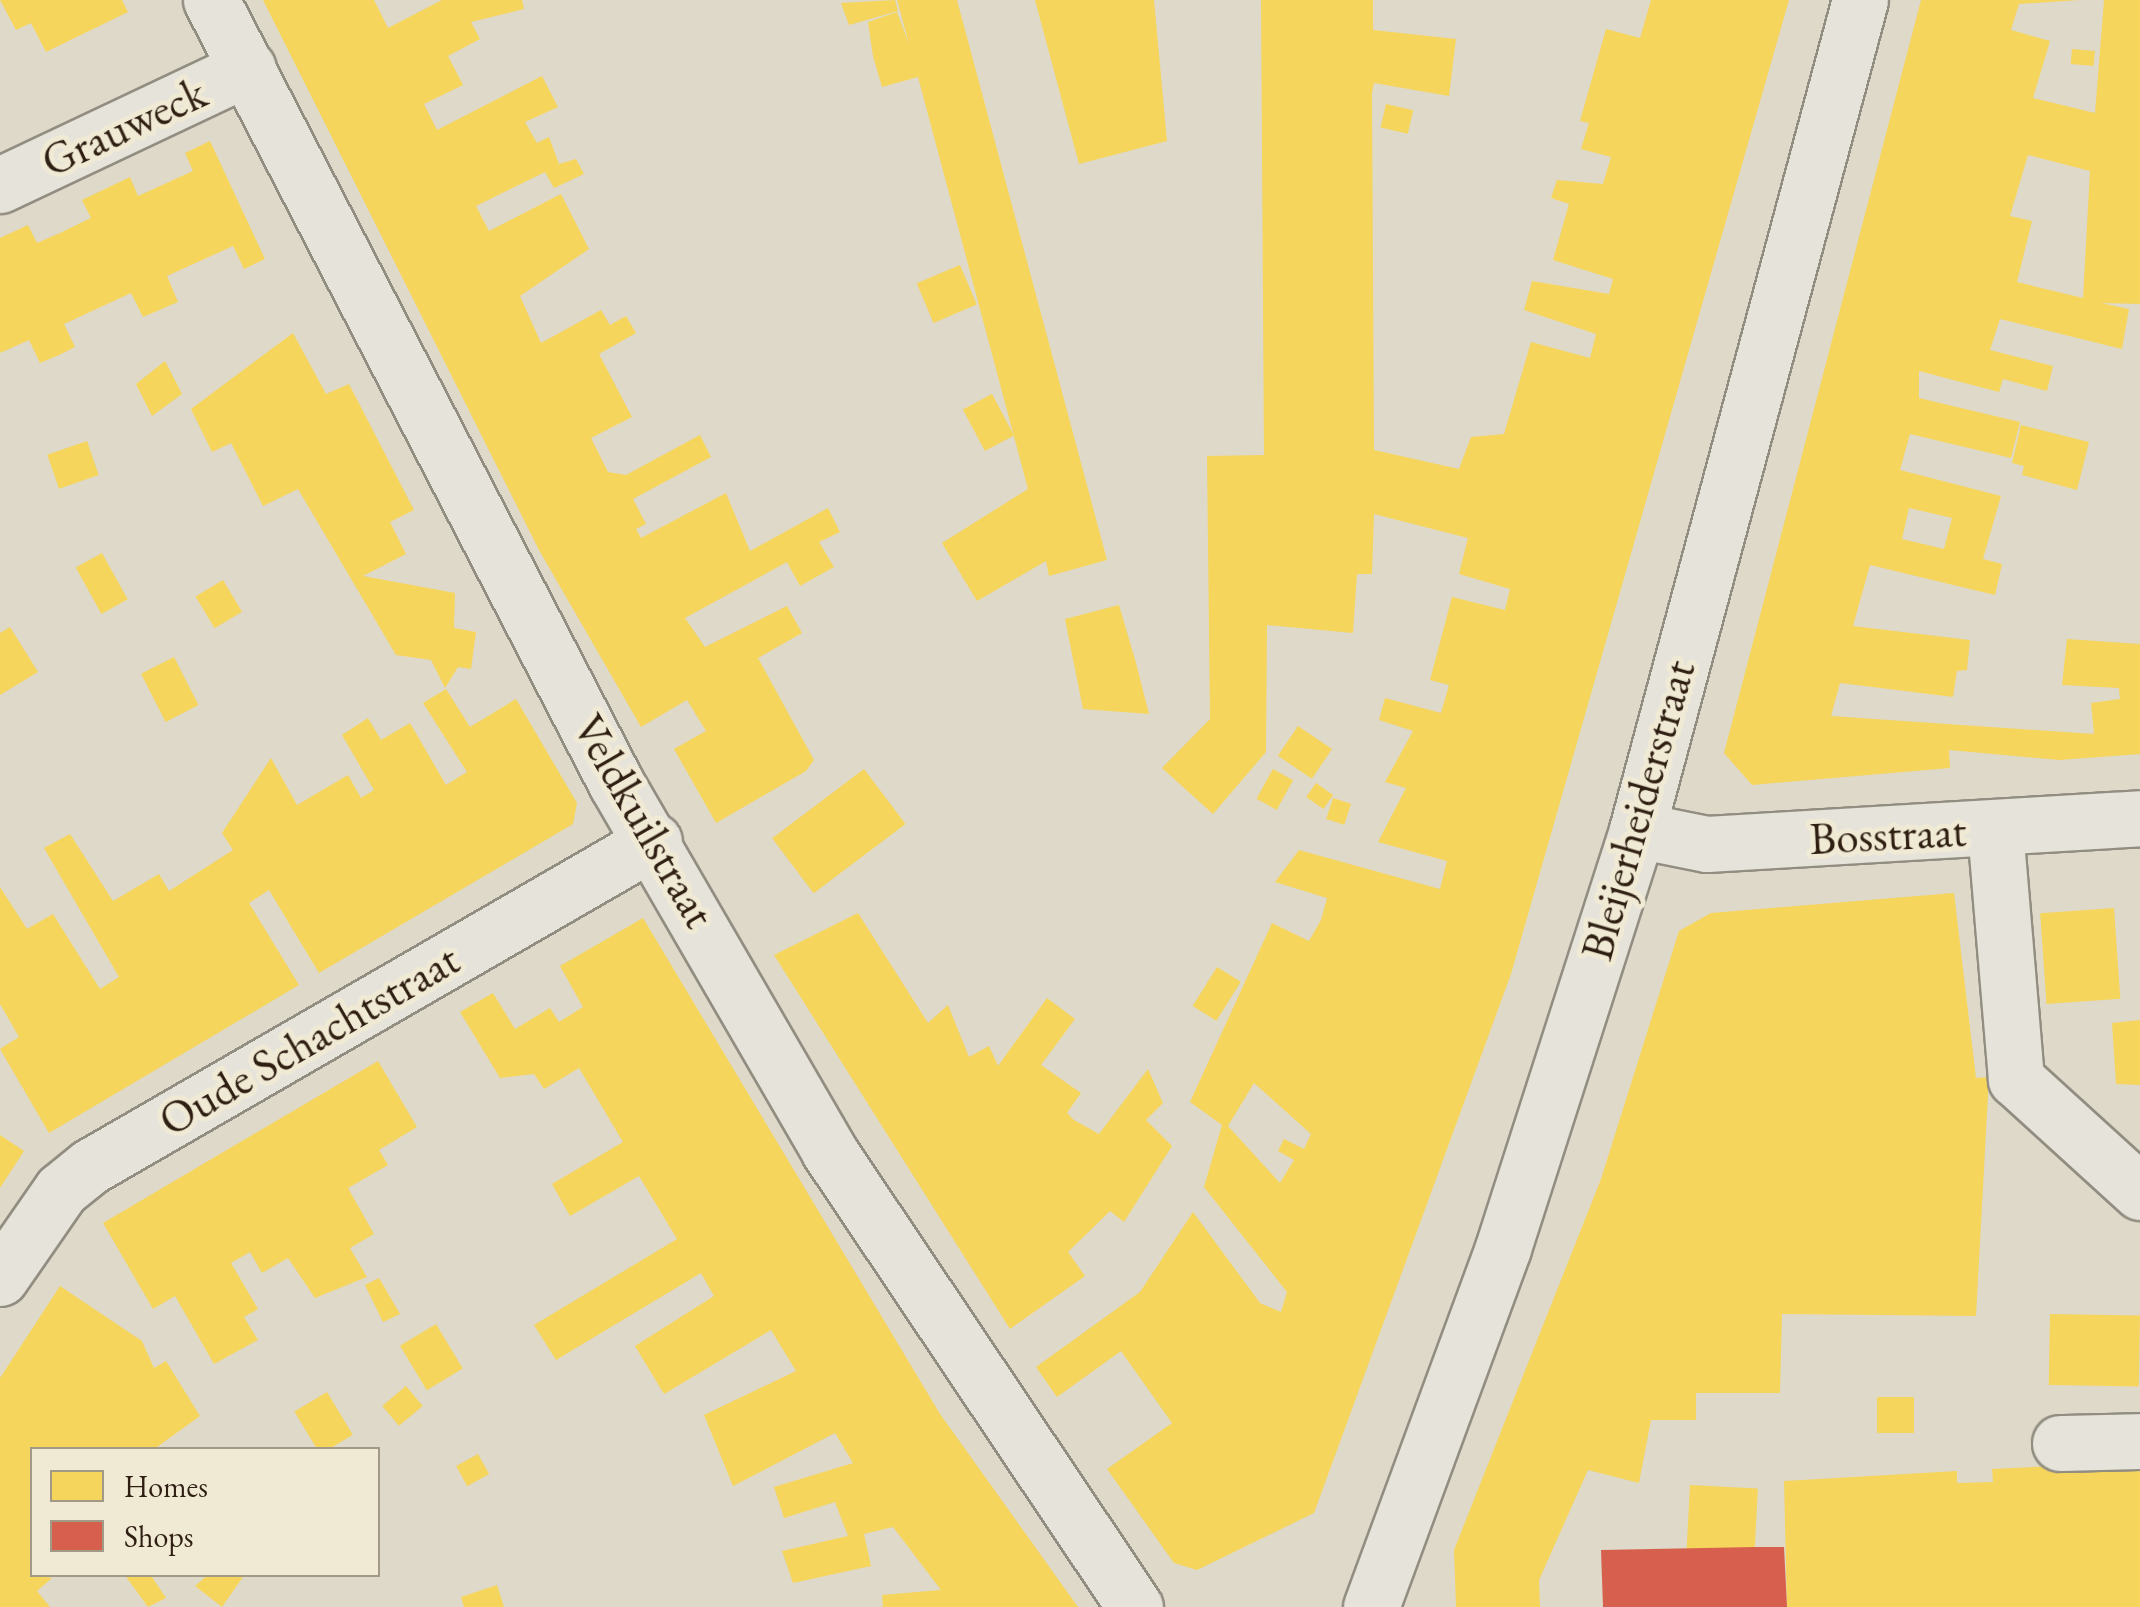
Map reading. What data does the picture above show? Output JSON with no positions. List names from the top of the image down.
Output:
{
  "streets": {
    "street": [
      "Grauweck",
      "Bleijerheiderstraat",
      "Veldkuilstraat",
      "Bosstraat",
      "Oude Schachtstraat"
    ]
  },
  "crossings": [
    ["Grauweck", "Veldkuilstraat"],
    ["Bleijerheiderstraat", "Bosstraat"],
    ["Veldkuilstraat", "Oude Schachtstraat"]
  ],
  "legend": ["Homes", "Shops"]
}
